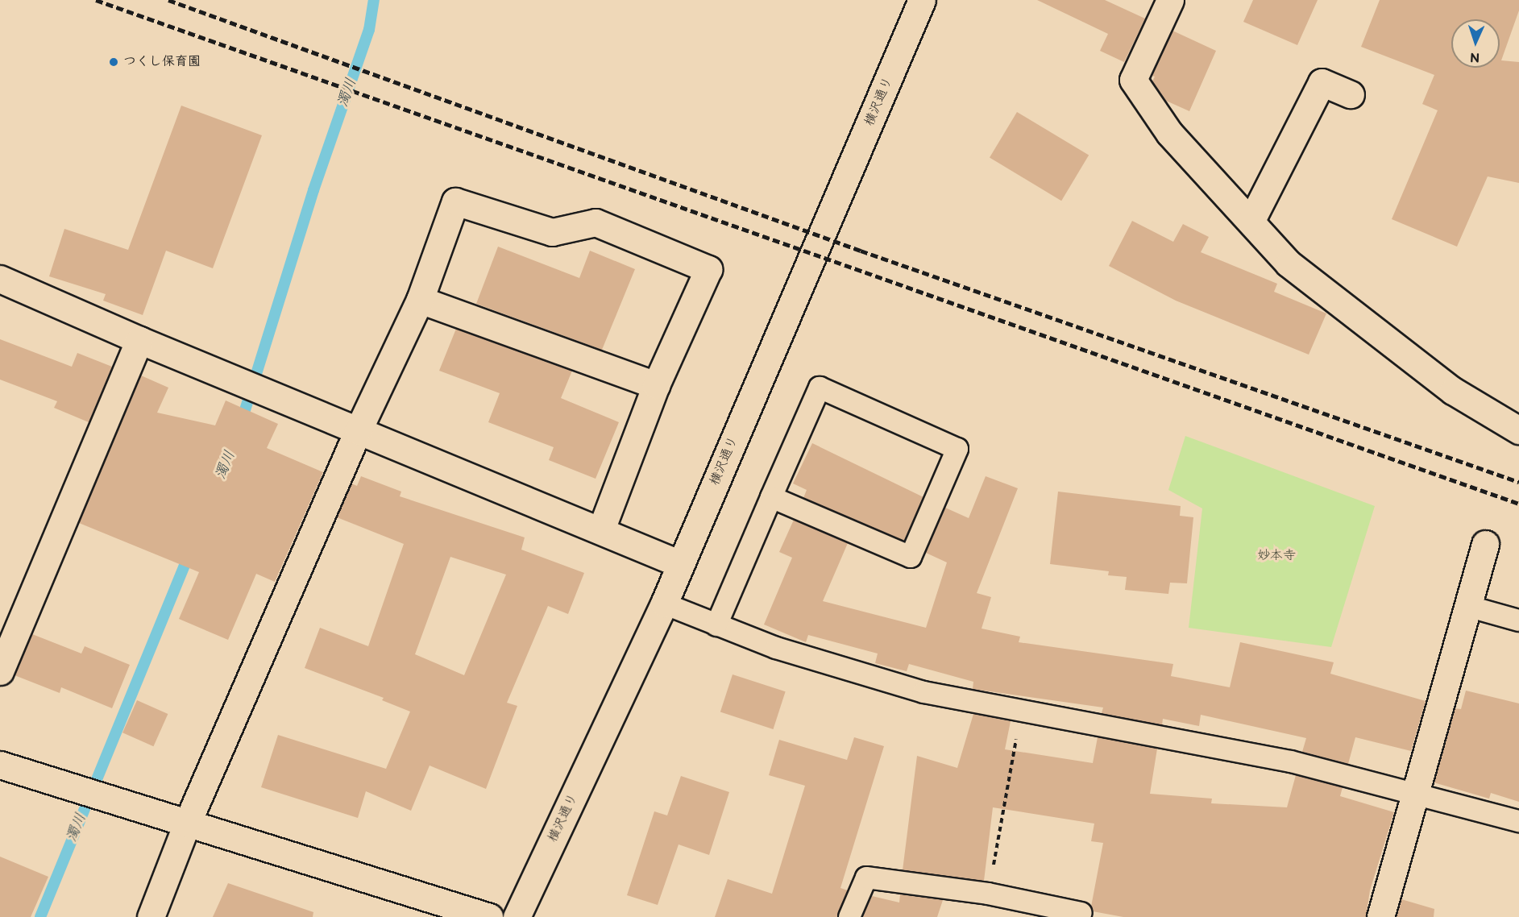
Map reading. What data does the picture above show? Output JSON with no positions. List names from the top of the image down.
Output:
{
  "streets": {
    "street": ["横沢通り"]
  },
  "water": ["濁川"],
  "parks": ["妙本寺"],
  "places": ["つくし保育園"],
  "north": "bottom"
}
